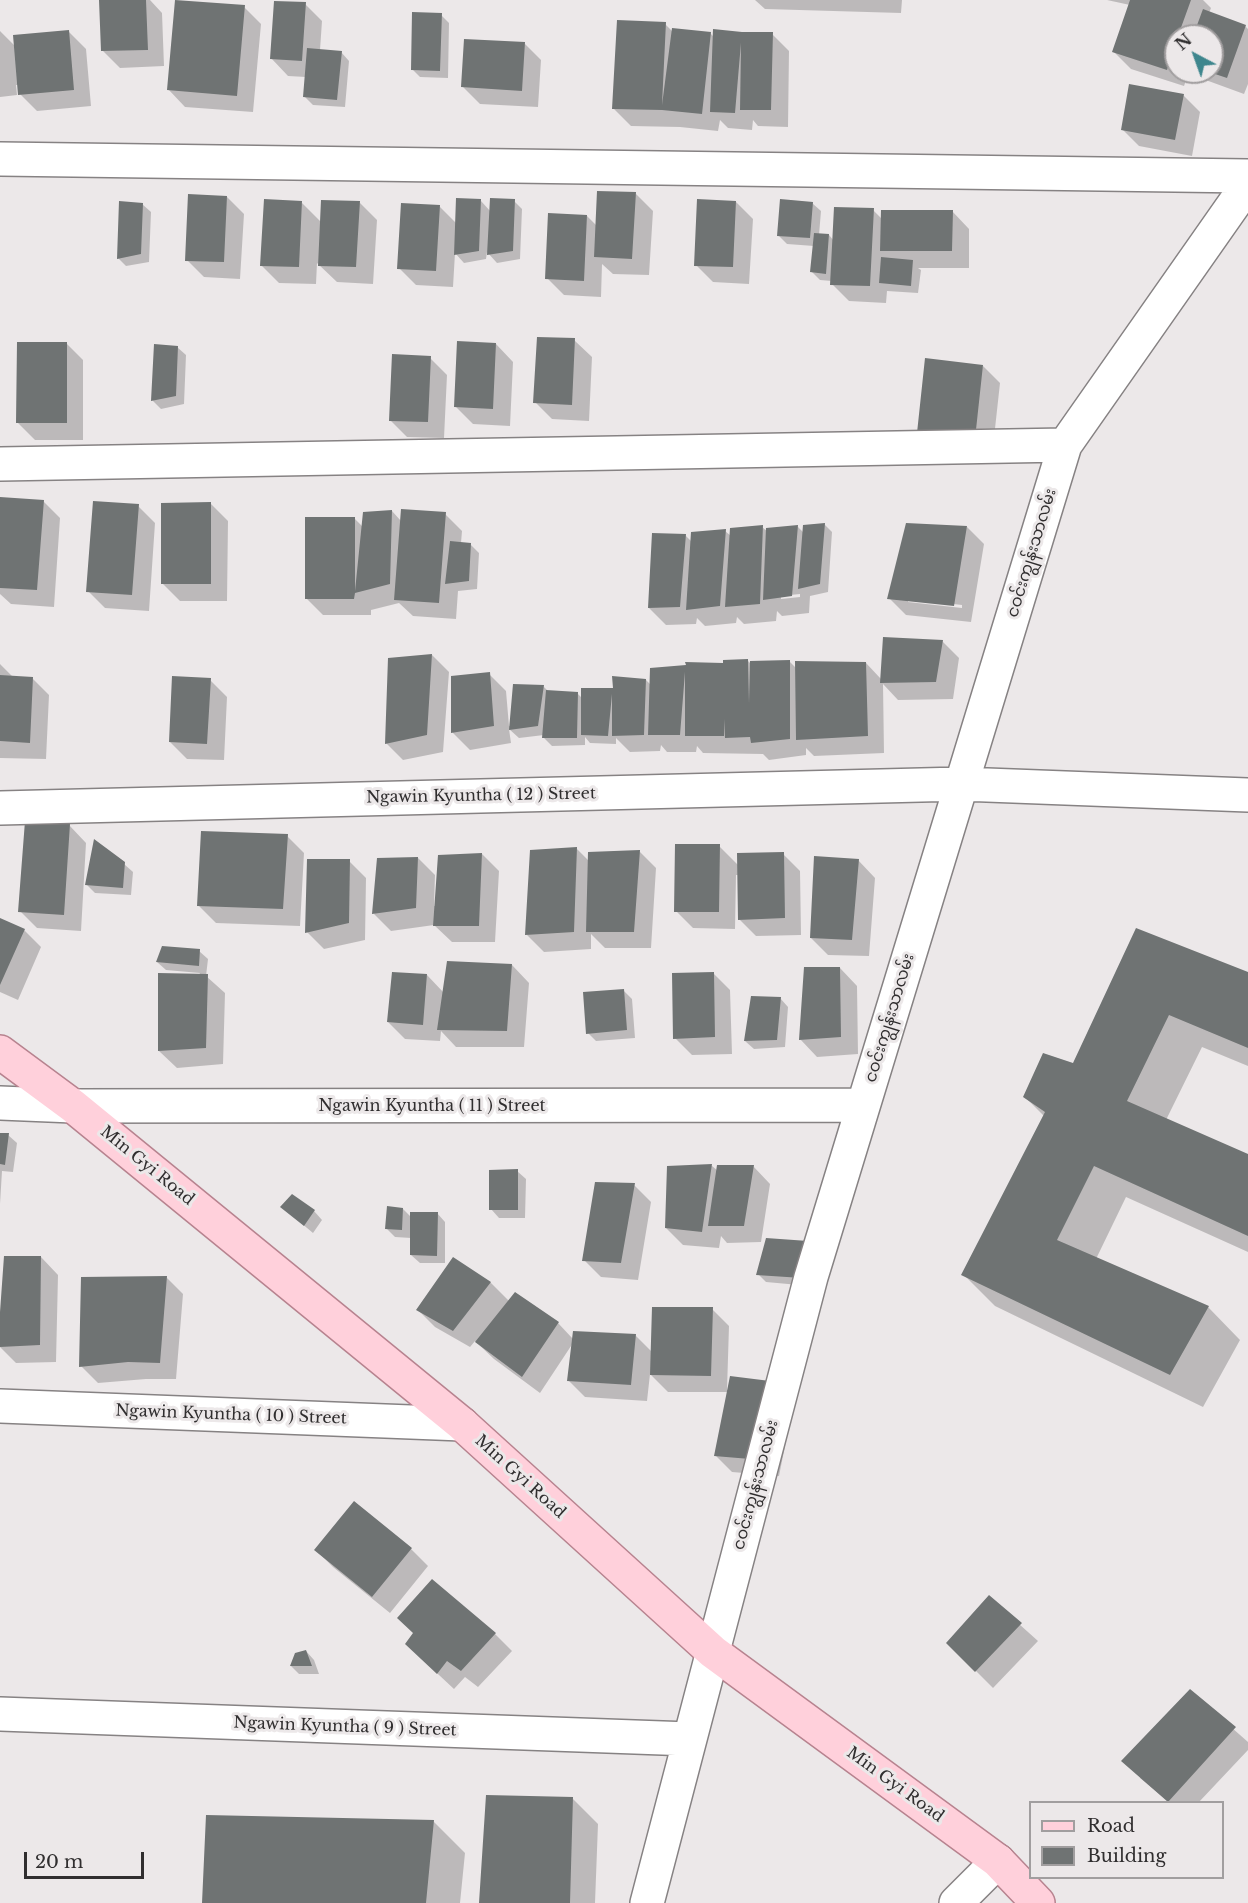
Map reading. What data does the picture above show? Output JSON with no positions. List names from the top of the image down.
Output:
{
  "streets": {
    "main road": ["Min Gyi Road"],
    "street": [
      "ငဝင်းကျွန်းသာလမ်း",
      "Ngawin Kyuntha ( 12 ) Street",
      "Ngawin Kyuntha ( 11 ) Street",
      "Ngawin Kyuntha ( 10 ) Street",
      "Ngawin Kyuntha ( 9 ) Street"
    ]
  },
  "crossings": [
    ["ငဝင်းကျွန်းသာလမ်း", "Ngawin Kyuntha ( 12 ) Street"],
    ["ငဝင်းကျွန်းသာလမ်း", "Ngawin Kyuntha ( 11 ) Street"],
    ["ငဝင်းကျွန်းသာလမ်း", "Min Gyi Road"],
    ["ငဝင်းကျွန်းသာလမ်း", "Ngawin Kyuntha ( 9 ) Street"],
    ["Ngawin Kyuntha ( 11 ) Street", "Min Gyi Road"],
    ["Min Gyi Road", "Ngawin Kyuntha ( 10 ) Street"]
  ],
  "legend": ["Road", "Building"],
  "scale_bar": "20 m",
  "north": "top left"
}
